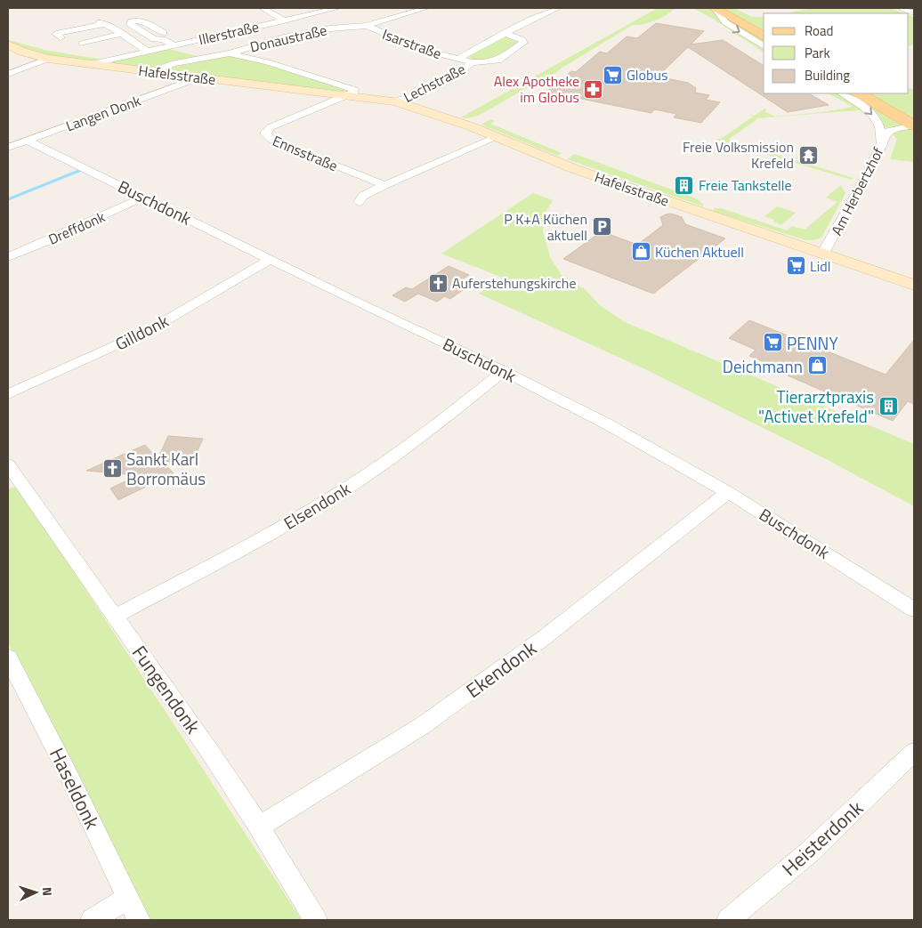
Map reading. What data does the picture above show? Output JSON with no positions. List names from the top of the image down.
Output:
{
  "streets": {
    "main road": ["Hafelsstraße"],
    "street": [
      "Illerstraße",
      "Donaustraße",
      "Isarstraße",
      "Lechstraße",
      "Langen Donk",
      "Ennsstraße",
      "Am Herbertzhof",
      "Buschdonk",
      "Dreffdonk",
      "Gilldonk",
      "Elsendonk",
      "Ekendonk",
      "Fungendonk",
      "Haseldonk",
      "Heisterdonk"
    ]
  },
  "crossings": [
    ["Illerstraße", "Hafelsstraße"],
    ["Donaustraße", "Isarstraße"],
    ["Donaustraße", "Hafelsstraße"],
    ["Isarstraße", "Lechstraße"],
    ["Hafelsstraße", "Lechstraße"],
    ["Hafelsstraße", "Langen Donk"],
    ["Hafelsstraße", "Ennsstraße"],
    ["Hafelsstraße", "Am Herbertzhof"],
    ["Langen Donk", "Buschdonk"],
    ["Buschdonk", "Dreffdonk"],
    ["Buschdonk", "Gilldonk"],
    ["Buschdonk", "Elsendonk"],
    ["Buschdonk", "Ekendonk"],
    ["Elsendonk", "Fungendonk"],
    ["Ekendonk", "Fungendonk"]
  ],
  "places": {
    "supermarket": ["Globus", "Lidl", "PENNY"],
    "pharmacy": ["Alex Apotheke im Globus"],
    "temple": ["Freie Volksmission Krefeld"],
    "building": ["Freie Tankstelle", "Tierarztpraxis \"Activet Krefeld\""],
    "parking": ["P K+A Küchen aktuell"],
    "shop": ["Küchen Aktuell", "Deichmann"],
    "church": ["Auferstehungskirche", "Sankt Karl Borromäus"]
  },
  "legend": ["Road", "Park", "Building"],
  "north": "right"
}
